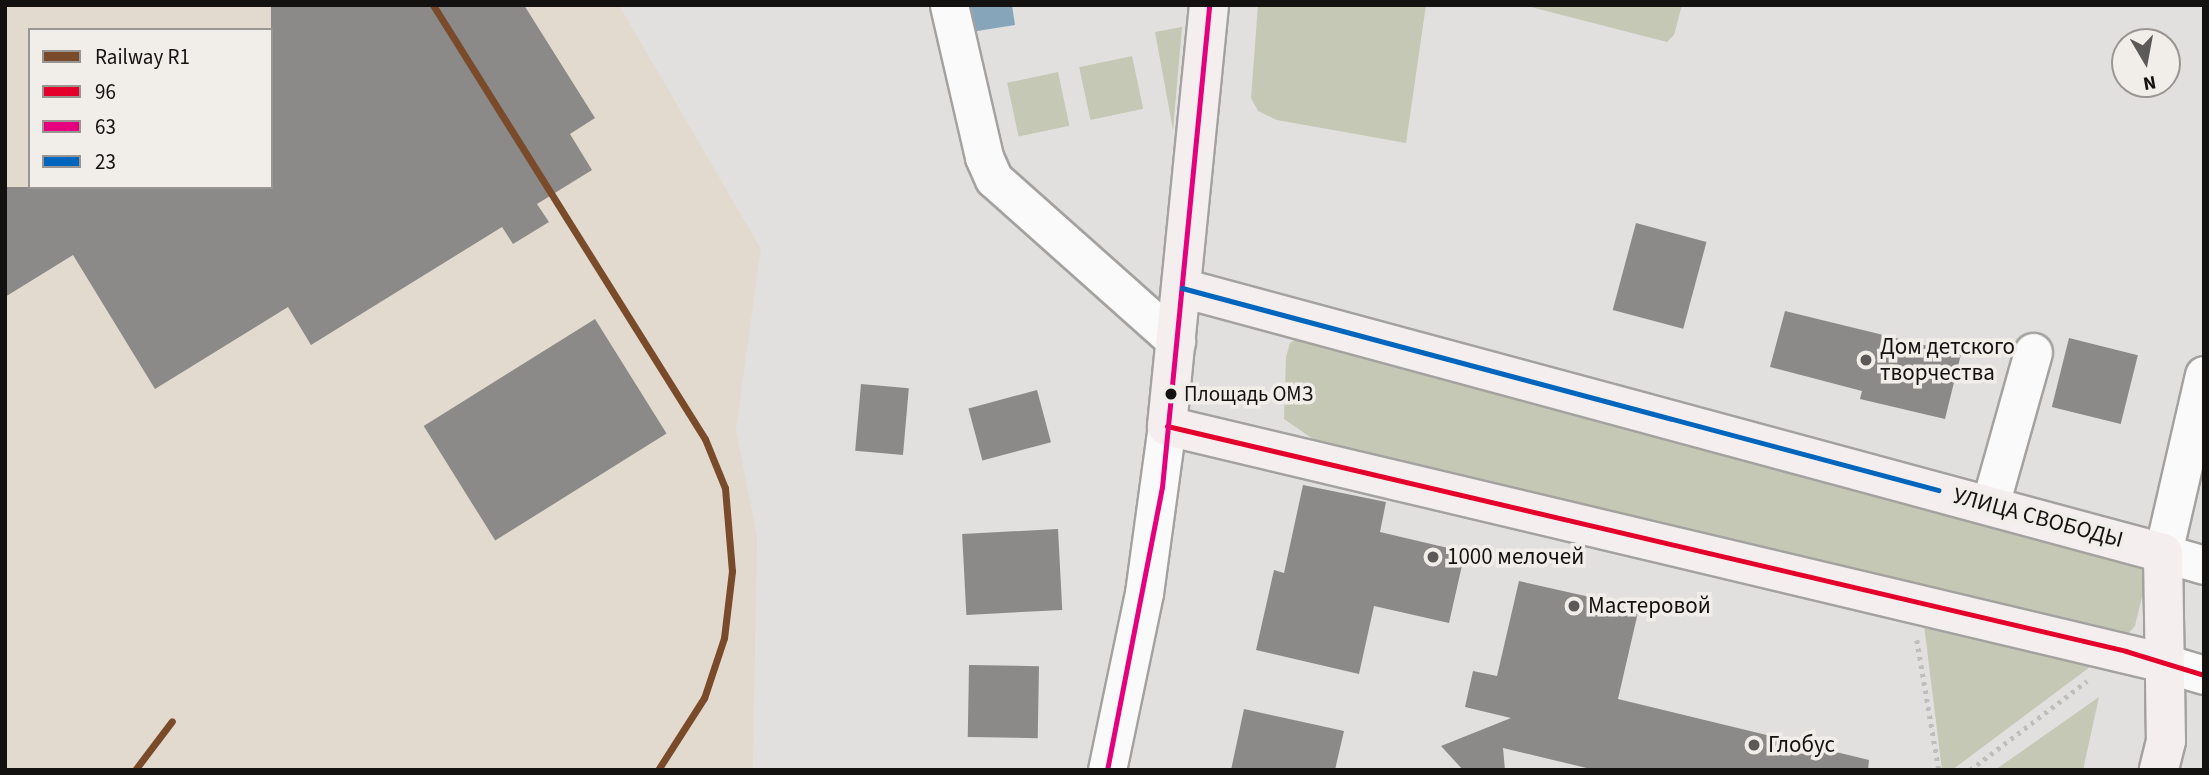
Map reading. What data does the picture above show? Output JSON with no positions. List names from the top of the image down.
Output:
{
  "streets": {
    "main road": ["УЛИЦА СВОБОДЫ"]
  },
  "places": [
    "Дом детского творчества",
    "Площадь ОМЗ",
    "1000 мелочей",
    "Мастеровой",
    "Глобус"
  ],
  "lines": [
    "rail line R1",
    "transit line 63",
    "transit line 23",
    "transit line 96"
  ],
  "legend": [
    "Railway R1",
    "96",
    "63",
    "23"
  ],
  "north": "bottom"
}
